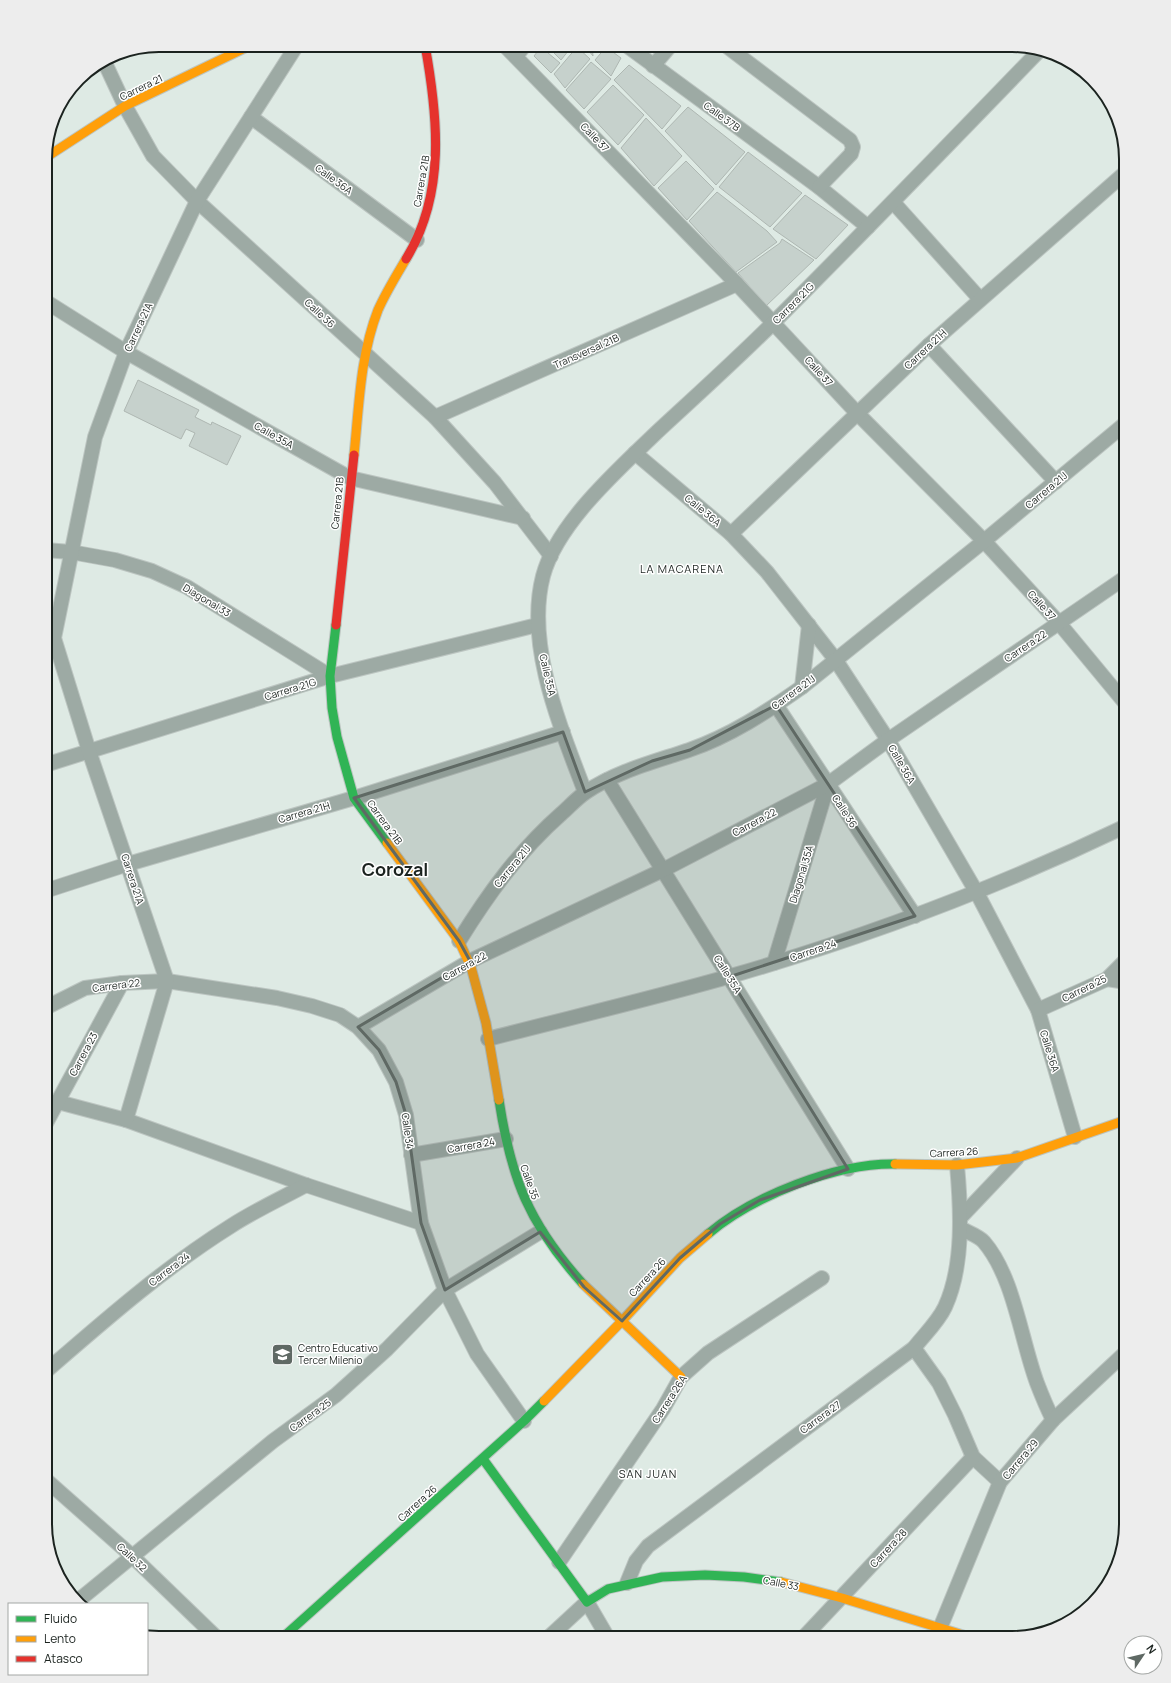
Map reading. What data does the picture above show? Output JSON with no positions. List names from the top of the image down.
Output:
{
  "streets": {
    "main road": [
      "Carrera 21",
      "Carrera 21B",
      "Carrera 26",
      "Calle 35",
      "Calle 33"
    ],
    "street": [
      "Calle 37B",
      "Calle 37",
      "Calle 36A",
      "Carrera 21G",
      "Calle 36",
      "Carrera 21A",
      "Carrera 21H",
      "Transversal 21B",
      "Calle 35A",
      "Carrera 21J",
      "Diagonal 33",
      "Carrera 22",
      "Diagonal 35A",
      "Carrera 24",
      "Carrera 25",
      "Carrera 23",
      "Calle 34",
      "Carrera 26A",
      "Carrera 27",
      "Carrera 29",
      "Carrera 28",
      "Calle 32"
    ]
  },
  "crossings": [
    ["Carrera 21", "Calle 36"],
    ["Calle 37B", "Carrera 21G"],
    ["Calle 37", "Carrera 21G"],
    ["Calle 37", "Carrera 21H"],
    ["Calle 37", "Transversal 21B"],
    ["Calle 37", "Carrera 21J"],
    ["Calle 37", "Carrera 22"],
    ["Calle 36A", "Carrera 21B"],
    ["Calle 36A", "Carrera 21G"],
    ["Calle 36A", "Carrera 21A"],
    ["Calle 36A", "Carrera 21H"],
    ["Calle 36A", "Carrera 21J"],
    ["Calle 36A", "Carrera 22"],
    ["Calle 36A", "Carrera 24"],
    ["Calle 36A", "Carrera 25"],
    ["Calle 36A", "Carrera 26"],
    ["Carrera 21B", "Carrera 21G"],
    ["Carrera 21B", "Calle 36"],
    ["Carrera 21B", "Carrera 21H"],
    ["Carrera 21B", "Calle 35A"],
    ["Carrera 21B", "Carrera 21J"],
    ["Carrera 21B", "Diagonal 33"],
    ["Carrera 21B", "Calle 35"],
    ["Carrera 21G", "Calle 36"],
    ["Carrera 21G", "Carrera 21A"],
    ["Carrera 21G", "Calle 35A"],
    ["Carrera 21G", "Diagonal 33"],
    ["Calle 36", "Carrera 21A"],
    ["Calle 36", "Transversal 21B"],
    ["Calle 36", "Calle 35A"],
    ["Calle 36", "Carrera 21J"],
    ["Calle 36", "Carrera 22"],
    ["Calle 36", "Diagonal 35A"],
    ["Calle 36", "Carrera 24"],
    ["Carrera 21A", "Carrera 21H"],
    ["Carrera 21A", "Calle 35A"],
    ["Carrera 21A", "Diagonal 33"],
    ["Carrera 21A", "Carrera 22"],
    ["Carrera 21A", "Calle 34"],
    ["Carrera 21H", "Calle 35A"],
    ["Calle 35A", "Carrera 21J"],
    ["Calle 35A", "Carrera 22"],
    ["Calle 35A", "Carrera 24"],
    ["Calle 35A", "Carrera 26"],
    ["Carrera 21J", "Calle 35"],
    ["Carrera 22", "Diagonal 35A"],
    ["Carrera 22", "Carrera 23"],
    ["Carrera 22", "Calle 34"],
    ["Carrera 22", "Calle 35"],
    ["Diagonal 35A", "Carrera 24"],
    ["Carrera 24", "Calle 34"],
    ["Carrera 24", "Calle 35"],
    ["Carrera 25", "Calle 34"],
    ["Carrera 25", "Calle 35"],
    ["Carrera 25", "Calle 32"],
    ["Calle 34", "Carrera 26"],
    ["Carrera 26", "Calle 35"],
    ["Carrera 26", "Carrera 27"],
    ["Calle 35", "Carrera 26A"],
    ["Carrera 27", "Calle 33"],
    ["Carrera 28", "Calle 33"]
  ],
  "districts": ["LA MACARENA", "Corozal", "SAN JUAN"],
  "places": {
    "school or university": ["Centro Educativo Tercer Milenio"]
  },
  "legend": ["Fluido", "Lento", "Atasco"],
  "north": "top right"
}
